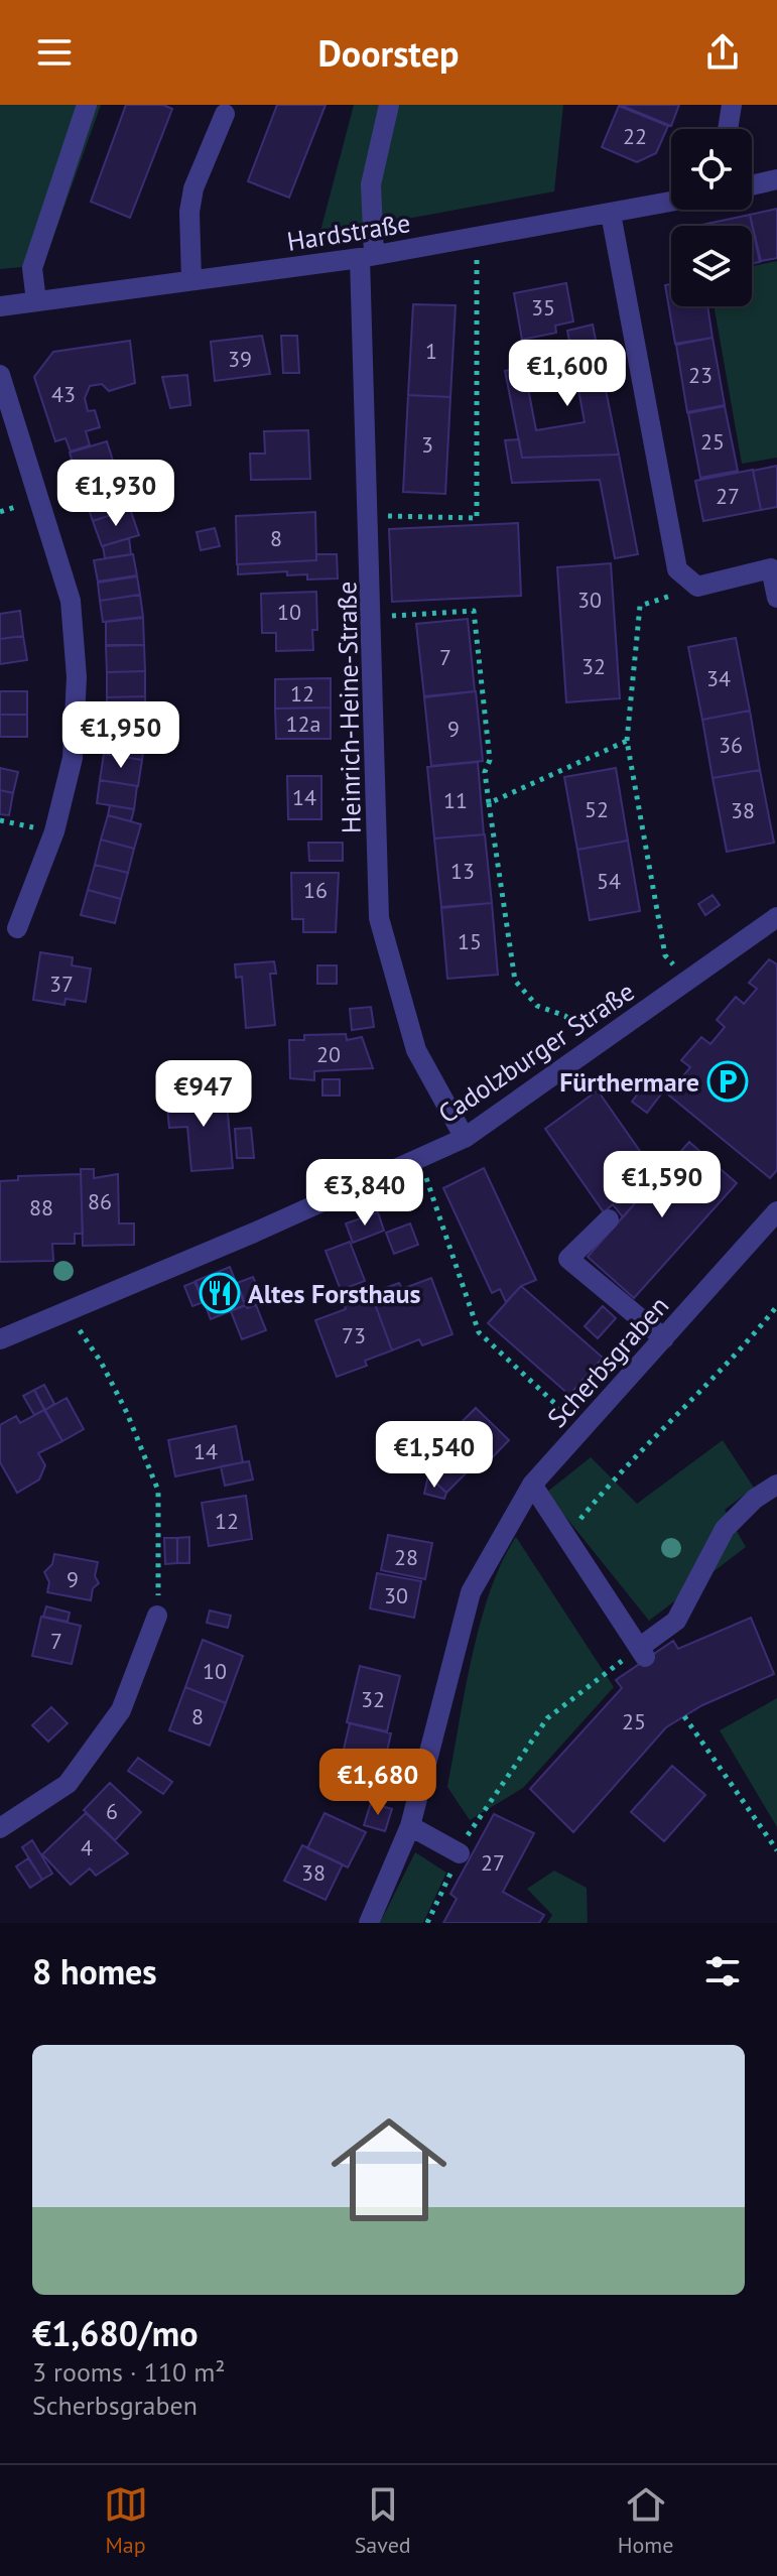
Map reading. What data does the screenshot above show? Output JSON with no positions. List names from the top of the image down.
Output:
{
  "streets": {
    "street": [
      "Hardstraße",
      "Heinrich-Heine-Straße",
      "Cadolzburger Straße",
      "Scherbsgraben"
    ]
  },
  "crossings": [
    ["Hardstraße", "Heinrich-Heine-Straße"],
    ["Heinrich-Heine-Straße", "Cadolzburger Straße"]
  ],
  "places": {
    "parking": ["Fürthermare"],
    "restaurant": ["Altes Forsthaus"]
  },
  "house_numbers": [
    "22",
    "35",
    "1",
    "39",
    "23",
    "43",
    "25",
    "3",
    "27",
    "8",
    "30",
    "10",
    "7",
    "32",
    "34",
    "12",
    "12a",
    "9",
    "36",
    "14",
    "11",
    "52",
    "38",
    "13",
    "54",
    "16",
    "15",
    "37",
    "20",
    "86",
    "88",
    "73",
    "14",
    "12",
    "28",
    "9",
    "30",
    "7",
    "10",
    "32",
    "8",
    "25",
    "6",
    "4",
    "27",
    "38"
  ],
  "page": {
    "header": "Doorstep",
    "price": [
      "€1,600",
      "€1,930",
      "€1,950",
      "€947",
      "€1,590",
      "€3,840",
      "€1,540",
      "€1,680"
    ],
    "heading": "8 homes",
    "list": [
      {
        "name": "€1,680/mo",
        "note": "3 rooms · 110 m² · Scherbsgraben"
      }
    ],
    "tabs": ["Map", "Saved", "Home"]
  }
}
